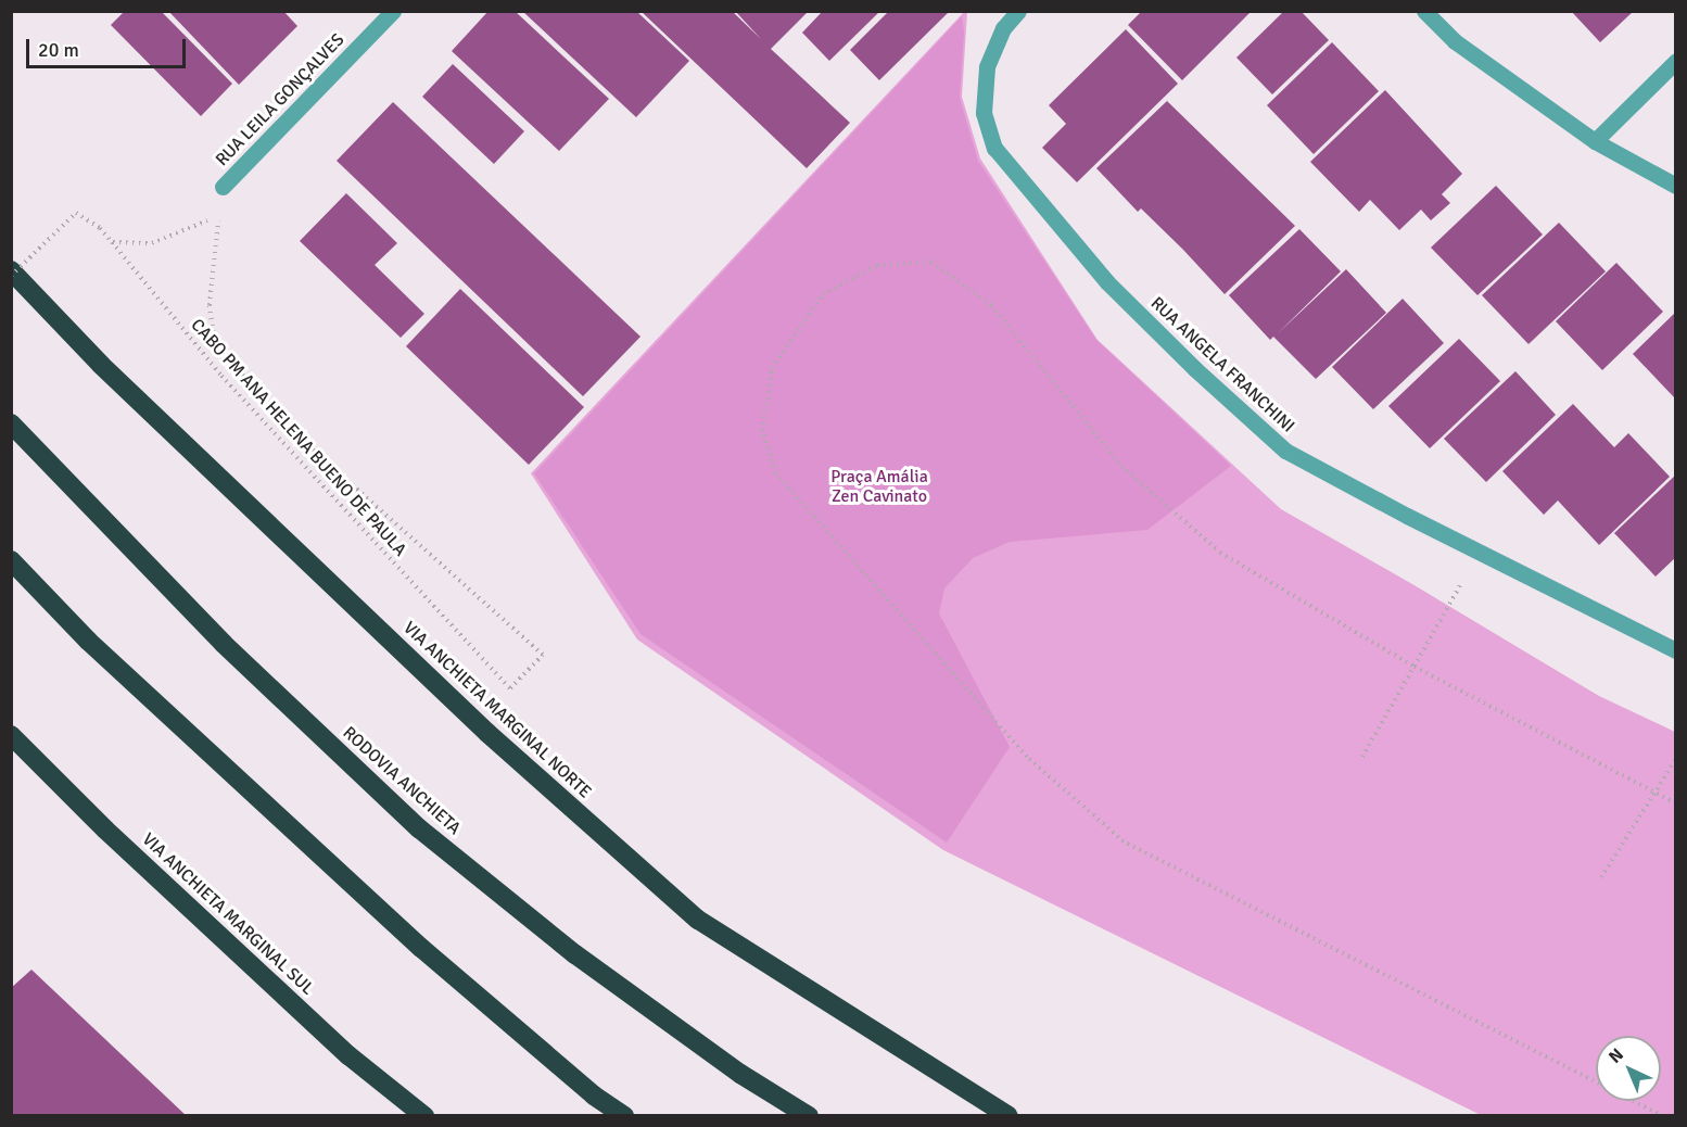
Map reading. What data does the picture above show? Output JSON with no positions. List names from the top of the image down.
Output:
{
  "streets": {
    "highway": ["VIA ANCHIETA MARGINAL NORTE", "RODOVIA ANCHIETA", "VIA ANCHIETA MARGINAL SUL"],
    "street": ["RUA LEILA GONÇALVES", "RUA ANGELA FRANCHINI"],
    "path": ["CABO PM ANA HELENA BUENO DE PAULA"]
  },
  "parks": ["Praça Amália Zen Cavinato"],
  "scale_bar": "20 m",
  "north": "top left"
}
